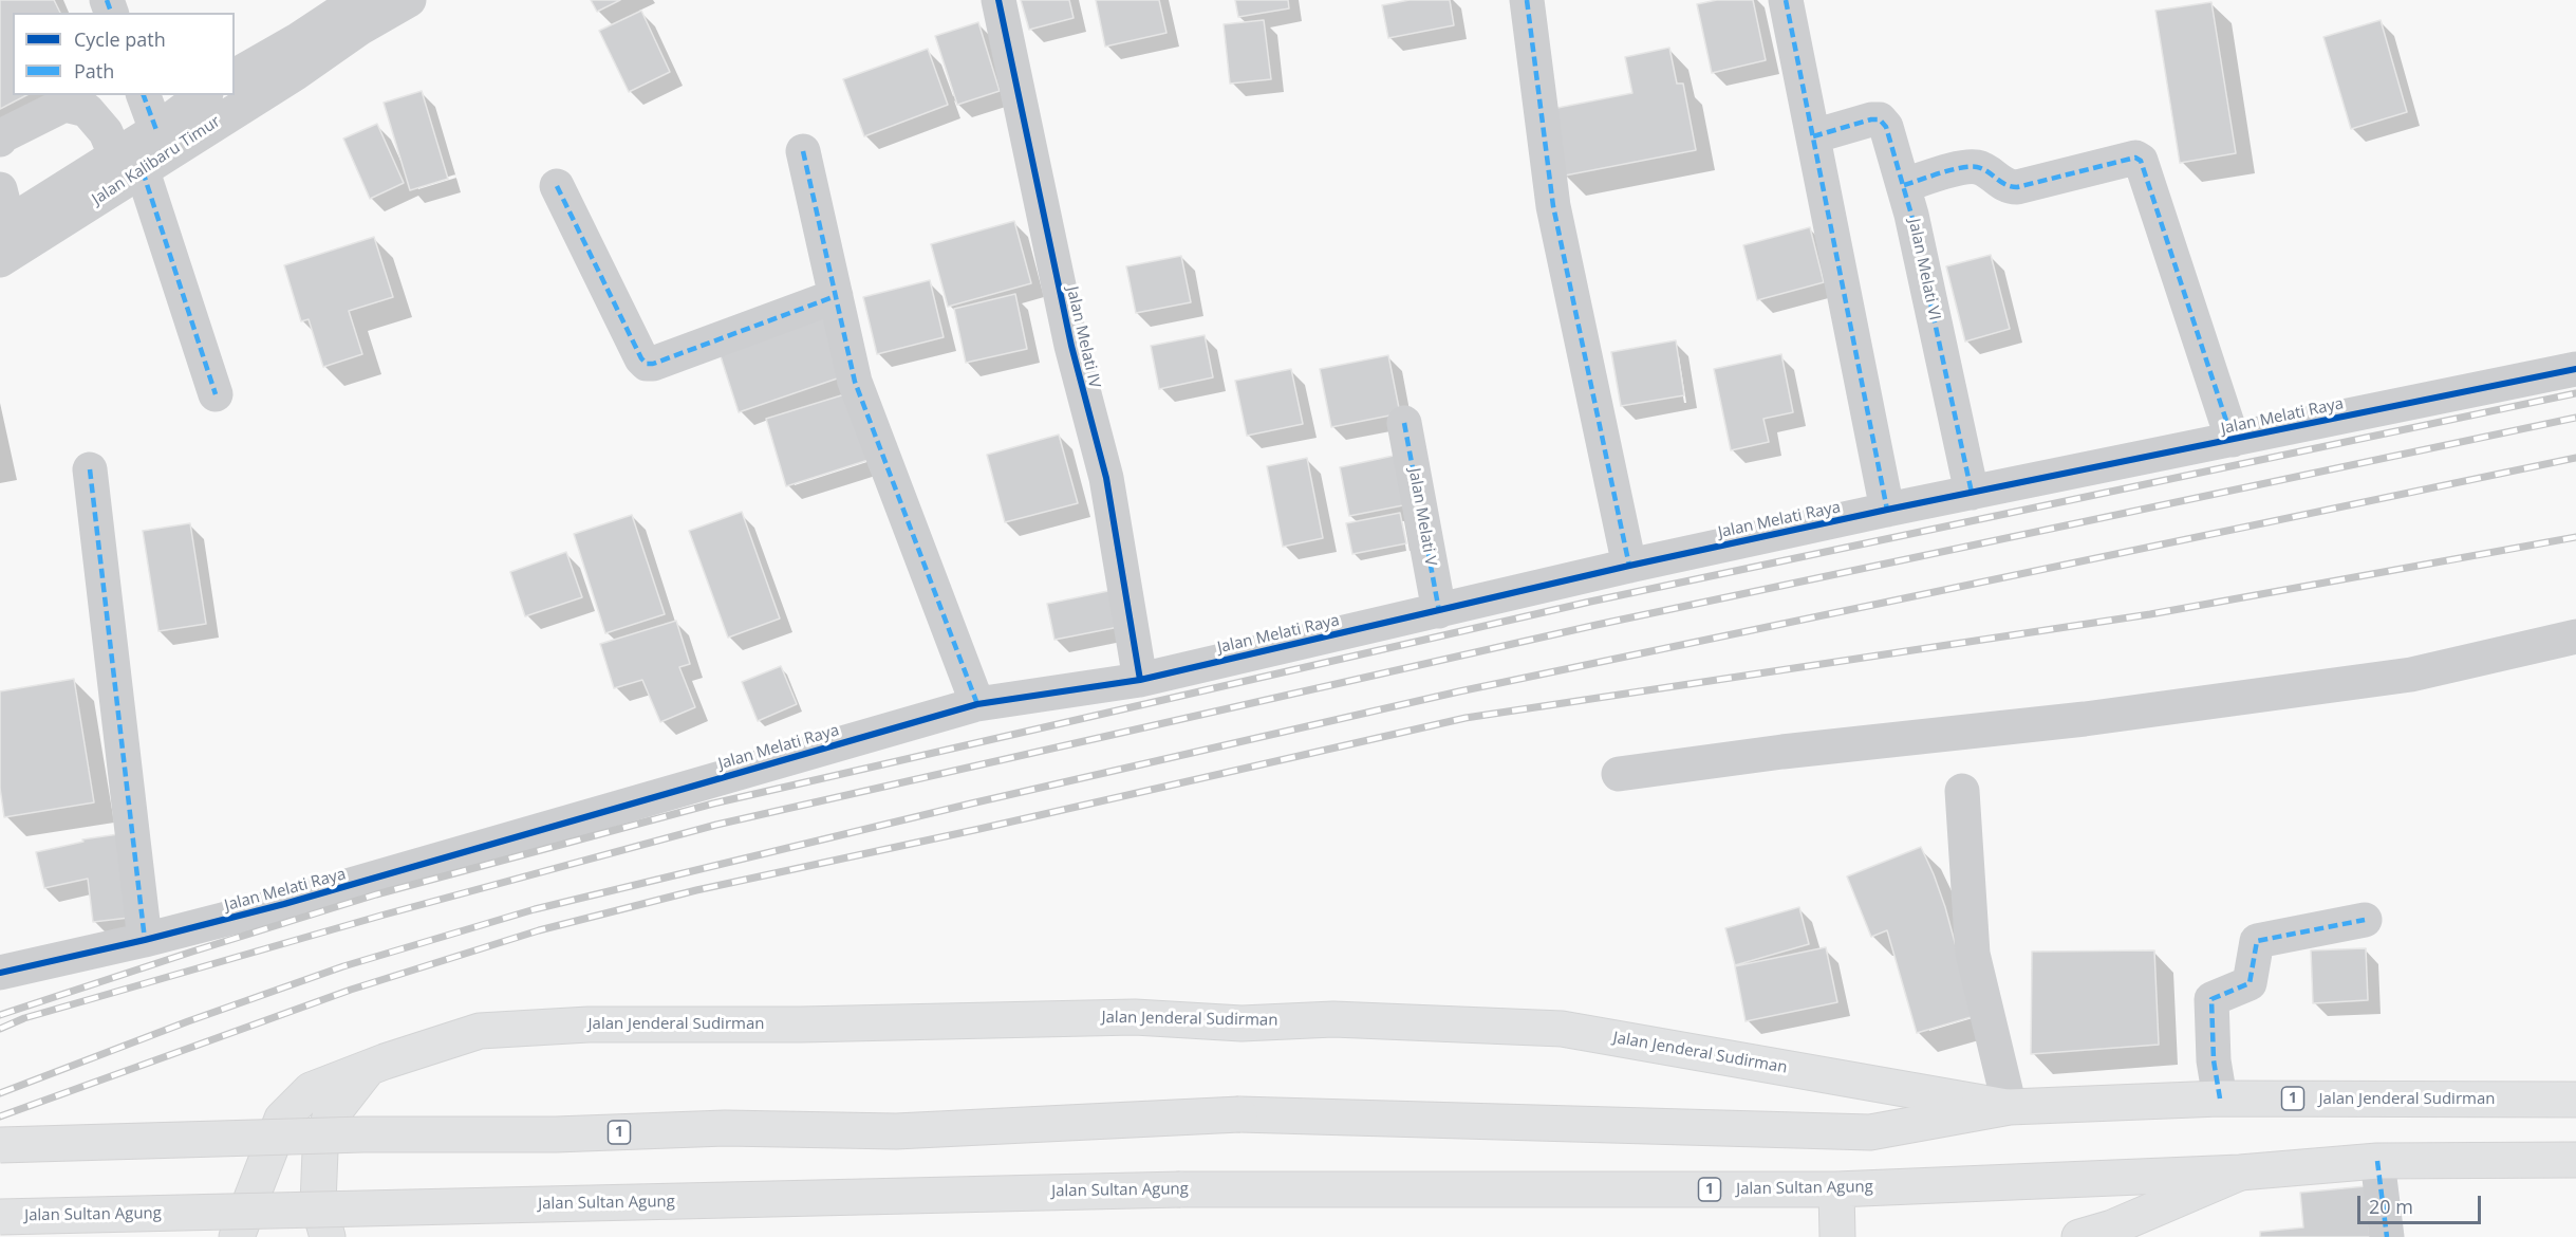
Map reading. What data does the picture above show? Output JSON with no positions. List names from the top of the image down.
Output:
{
  "streets": {
    "main road": ["Jalan Jenderal Sudirman", "1", "Jalan Sultan Agung"],
    "street": [
      "Jalan Kalibaru Timur",
      "Jalan Melati VI",
      "Jalan Melati IV",
      "Jalan Melati Raya",
      "Jalan Melati V"
    ]
  },
  "crossings": [
    ["Jalan Melati VI", "Jalan Melati Raya"],
    ["Jalan Melati IV", "Jalan Melati Raya"],
    ["Jalan Melati Raya", "Jalan Melati V"],
    ["1", "Jalan Sultan Agung"]
  ],
  "legend": ["Cycle path", "Path"],
  "scale_bar": "20 m"
}
